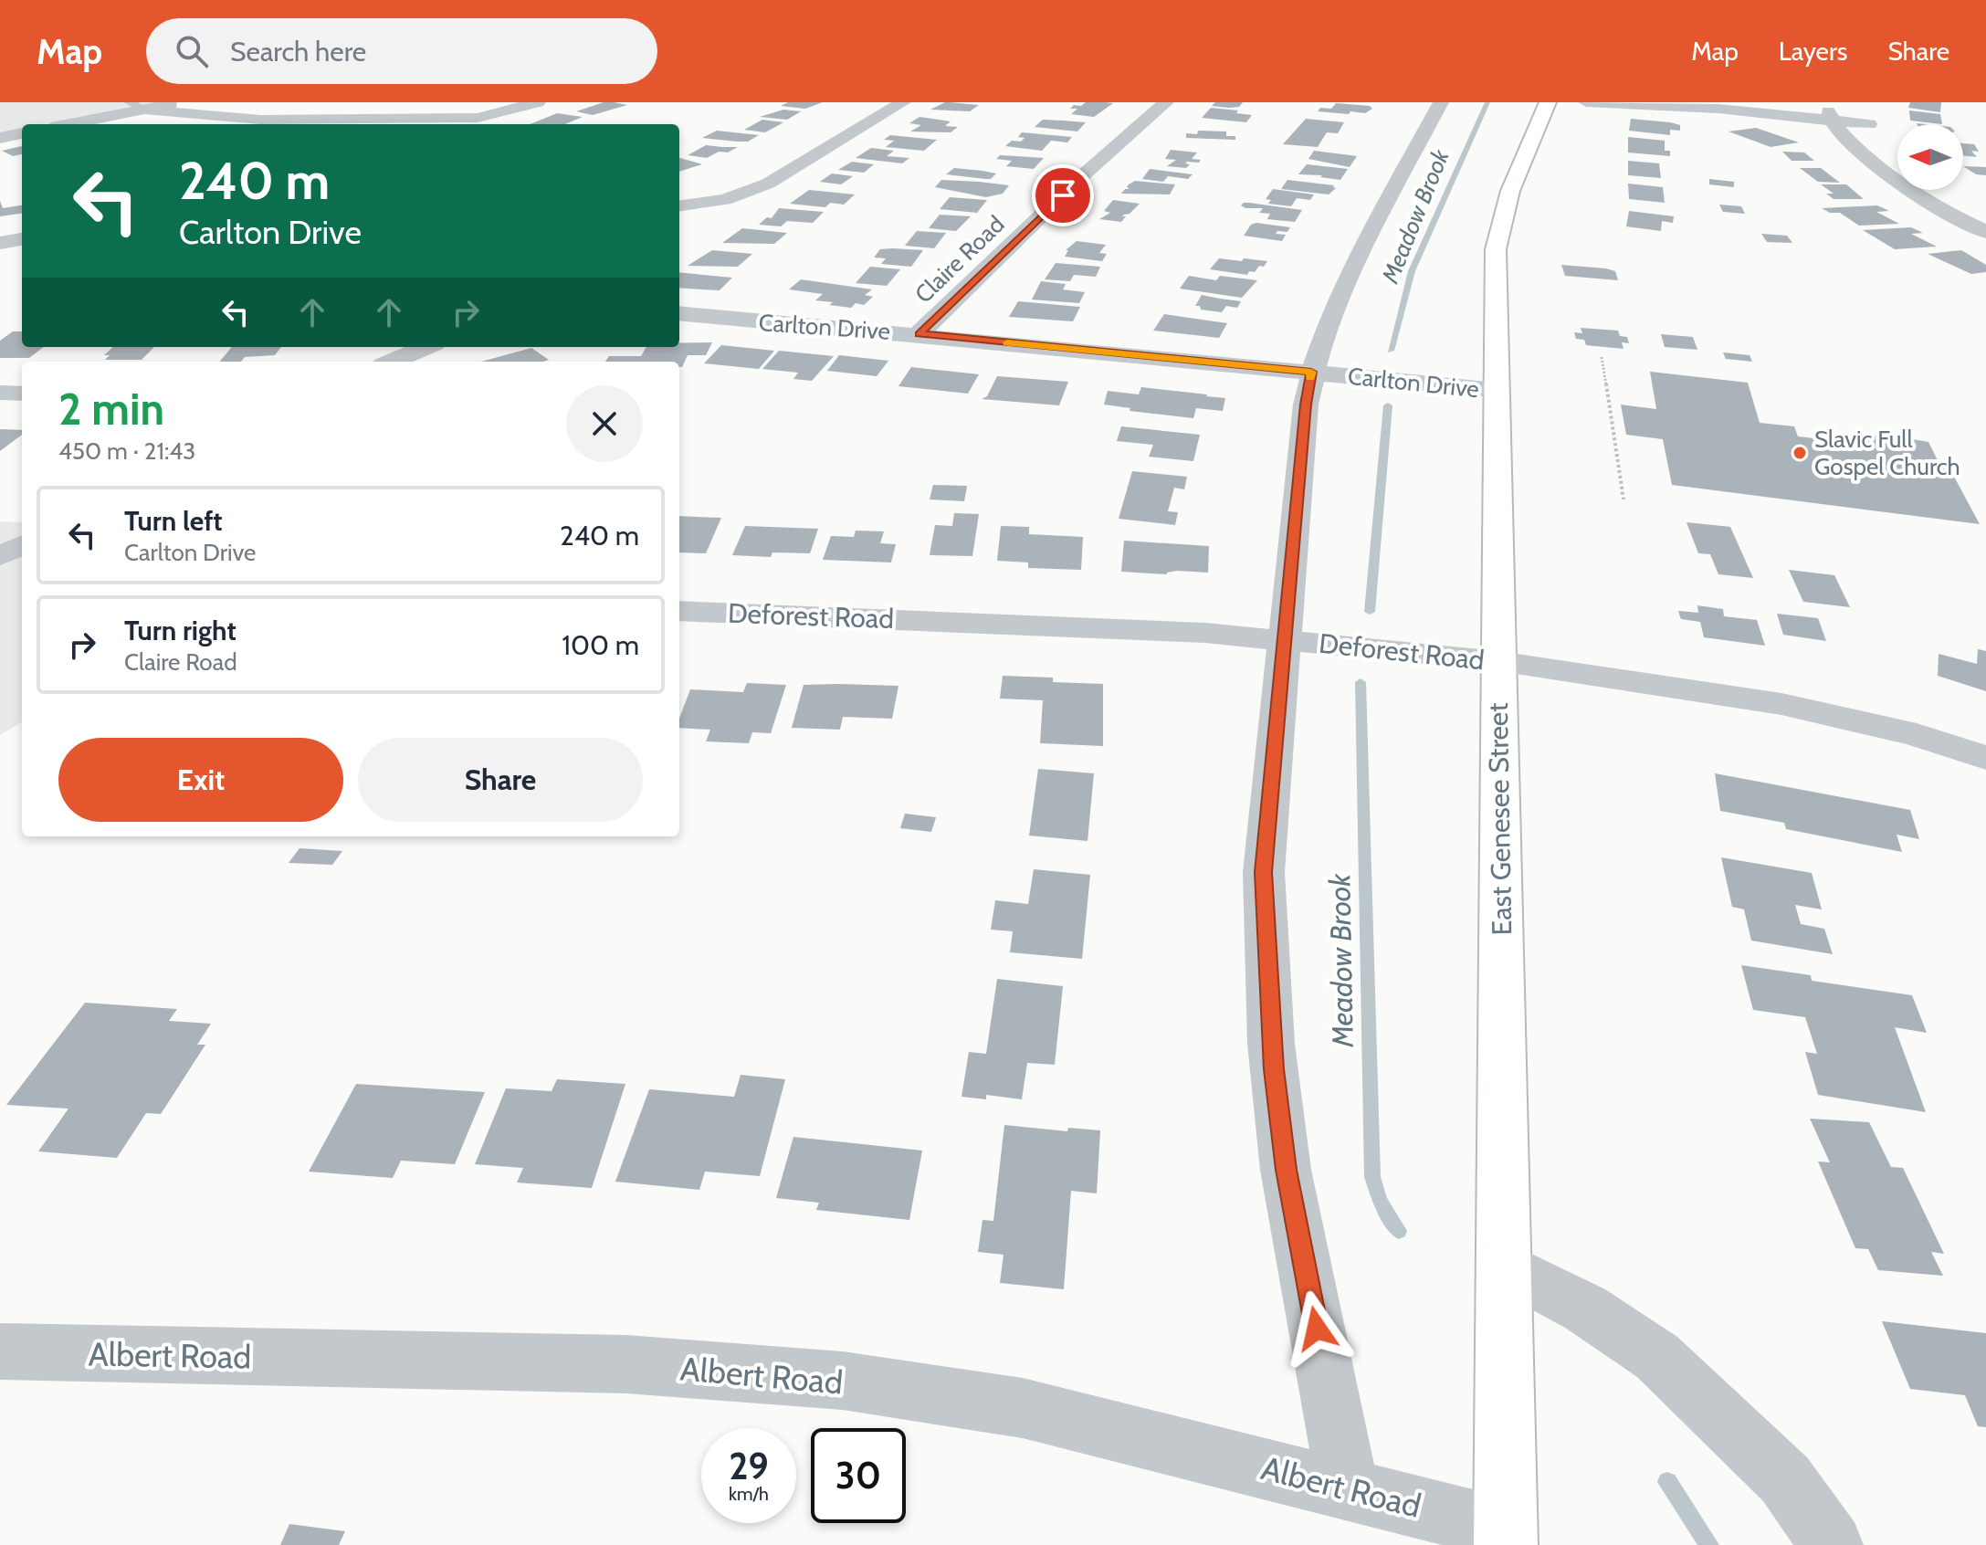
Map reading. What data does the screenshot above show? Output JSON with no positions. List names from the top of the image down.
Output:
{
  "streets": {
    "main road": ["East Genesee Street"],
    "street": [
      "Claire Road",
      "Carlton Drive",
      "Deforest Road",
      "Albert Road"
    ]
  },
  "crossings": [
    ["Claire Road", "Carlton Drive"],
    ["Carlton Drive", "East Genesee Street"],
    ["Deforest Road", "East Genesee Street"],
    ["East Genesee Street", "Albert Road"]
  ],
  "water": ["Meadow Brook"],
  "places": ["Slavic Full Gospel Church"],
  "north": "left",
  "page": {
    "header": "Map",
    "search": "Search here",
    "nav": ["Map", "Layers", "Share"],
    "turn": ["240 m", "Carlton Drive"],
    "heading": ["2 min", "450 m · 21:43"],
    "list": [
      {
        "name": "Turn left",
        "note": "Carlton Drive",
        "value": "240 m"
      },
      {
        "name": "Turn right",
        "note": "Claire Road",
        "value": "100 m"
      }
    ],
    "buttons": ["Exit", "Share"],
    "speed": "29 km/h",
    "limit": "30"
  }
}
